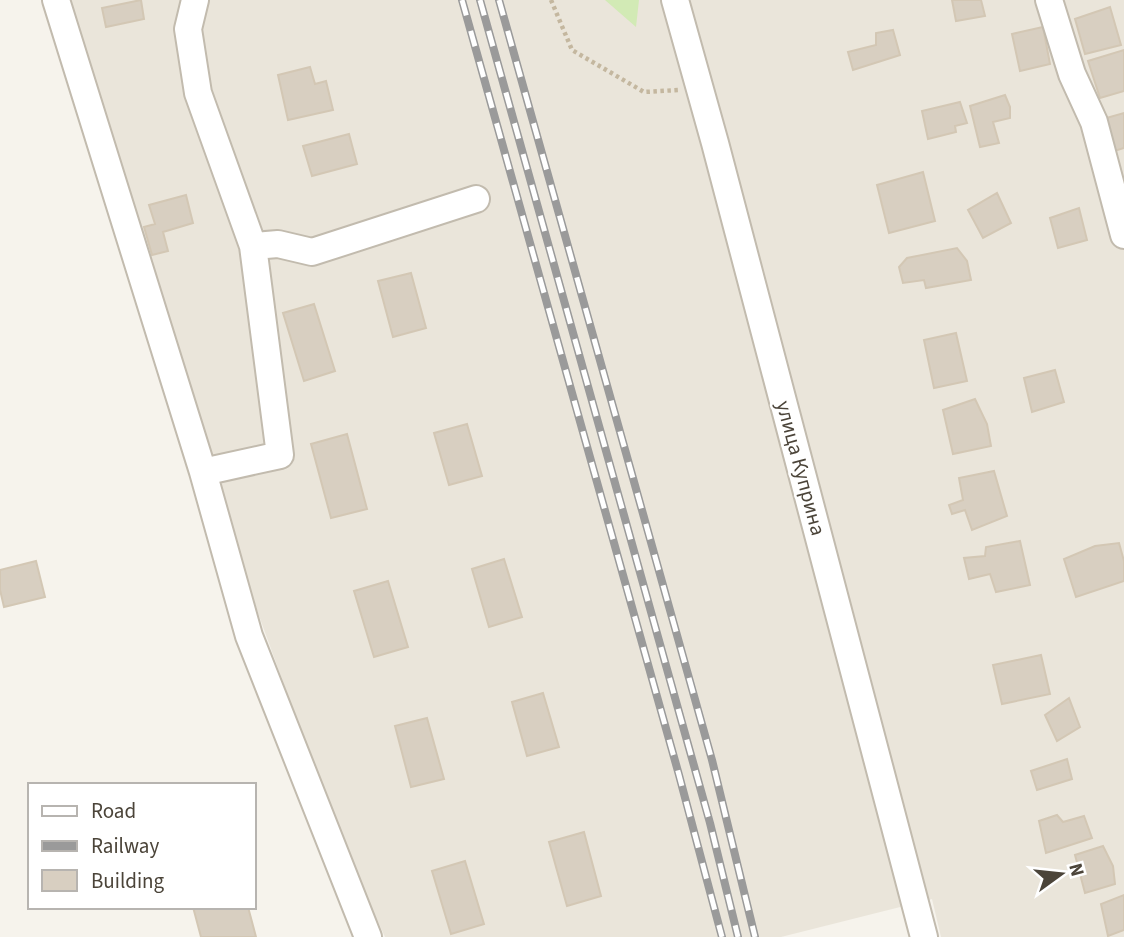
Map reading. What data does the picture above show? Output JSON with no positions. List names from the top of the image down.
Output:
{
  "streets": {
    "street": ["улица Куприна"]
  },
  "legend": ["Road", "Railway", "Building"],
  "north": "right"
}
